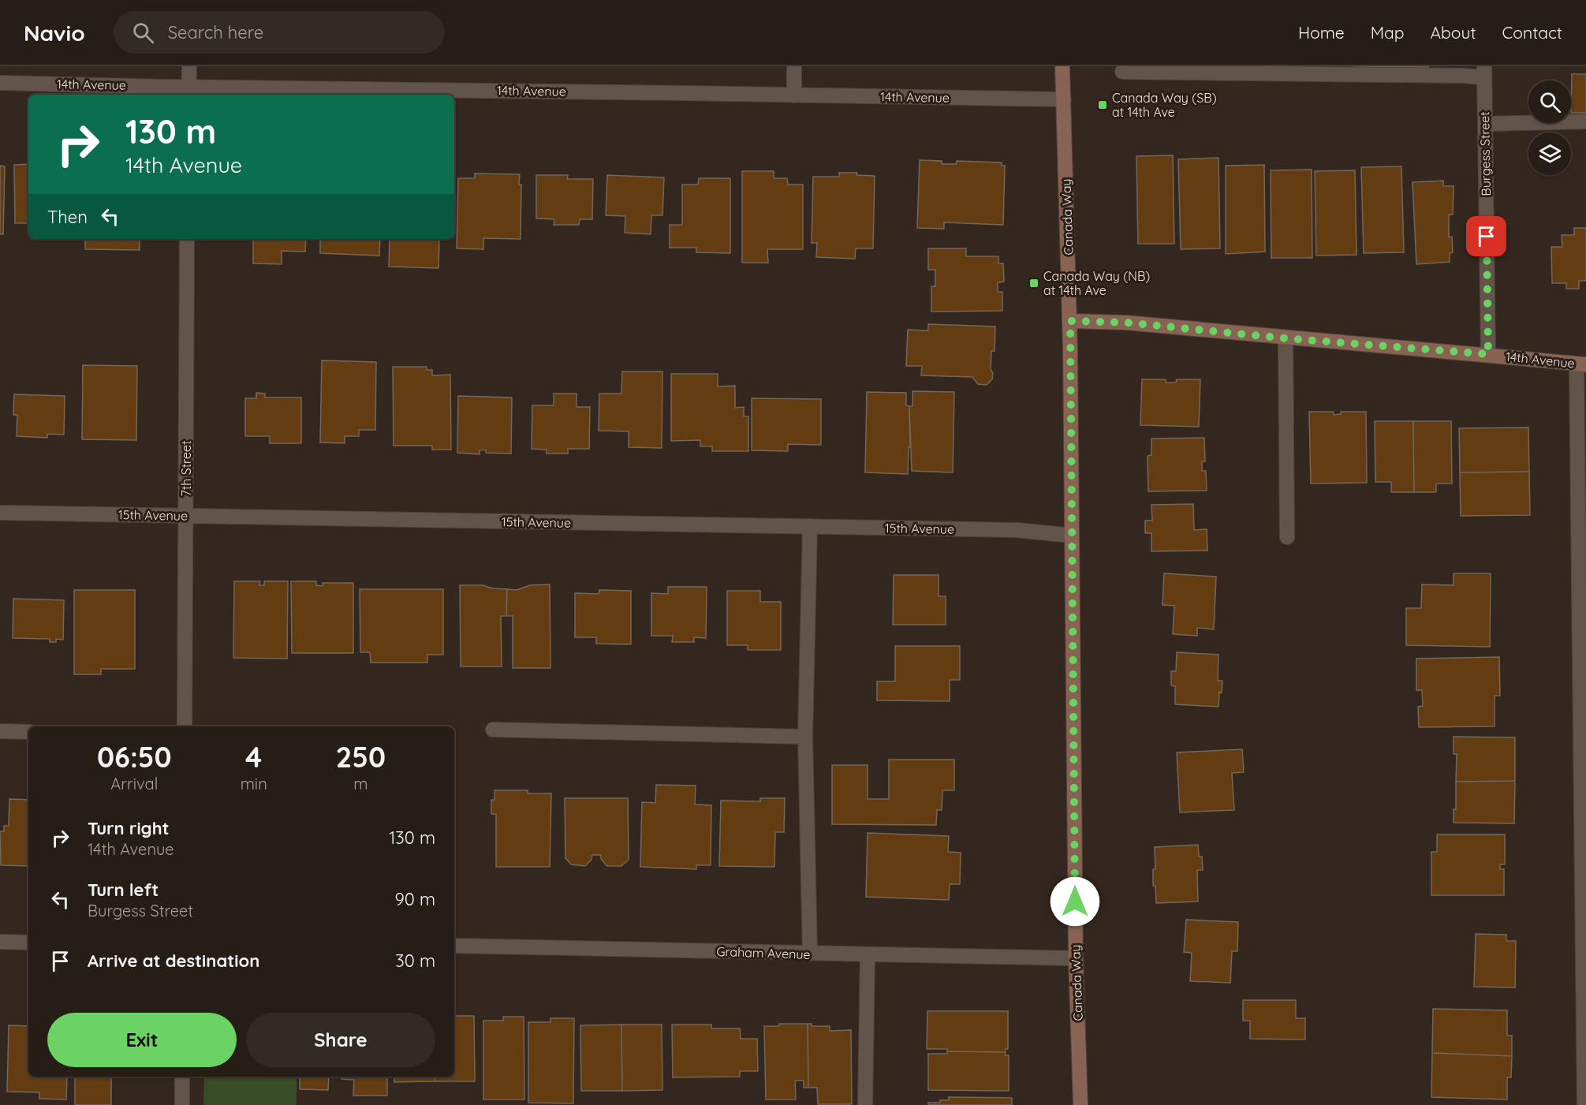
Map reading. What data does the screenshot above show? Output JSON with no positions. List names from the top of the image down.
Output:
{
  "streets": {
    "main road": ["14th Avenue", "Canada Way"],
    "street": [
      "Burgess Street",
      "7th Street",
      "15th Avenue",
      "Graham Avenue"
    ]
  },
  "crossings": [
    ["14th Avenue", "Burgess Street"],
    ["14th Avenue", "Canada Way"],
    ["Canada Way", "15th Avenue"],
    ["Canada Way", "Graham Avenue"],
    ["7th Street", "15th Avenue"]
  ],
  "places": {
    "transit": ["Canada Way (SB) at 14th Ave", "Canada Way (NB) at 14th Ave"]
  },
  "page": {
    "header": "Navio",
    "search": "Search here",
    "nav": [
      "Home",
      "Map",
      "About",
      "Contact"
    ],
    "turn": ["130 m", "14th Avenue"],
    "then": "Then",
    "eta": [
      "06:50",
      "Arrival",
      "4",
      "min",
      "250",
      "m"
    ],
    "list": [
      {
        "name": "Turn right",
        "note": "14th Avenue",
        "value": "130 m"
      },
      {
        "name": "Turn left",
        "note": "Burgess Street",
        "value": "90 m"
      },
      {
        "name": "Arrive at destination",
        "value": "30 m"
      }
    ],
    "buttons": ["Exit", "Share"]
  }
}
